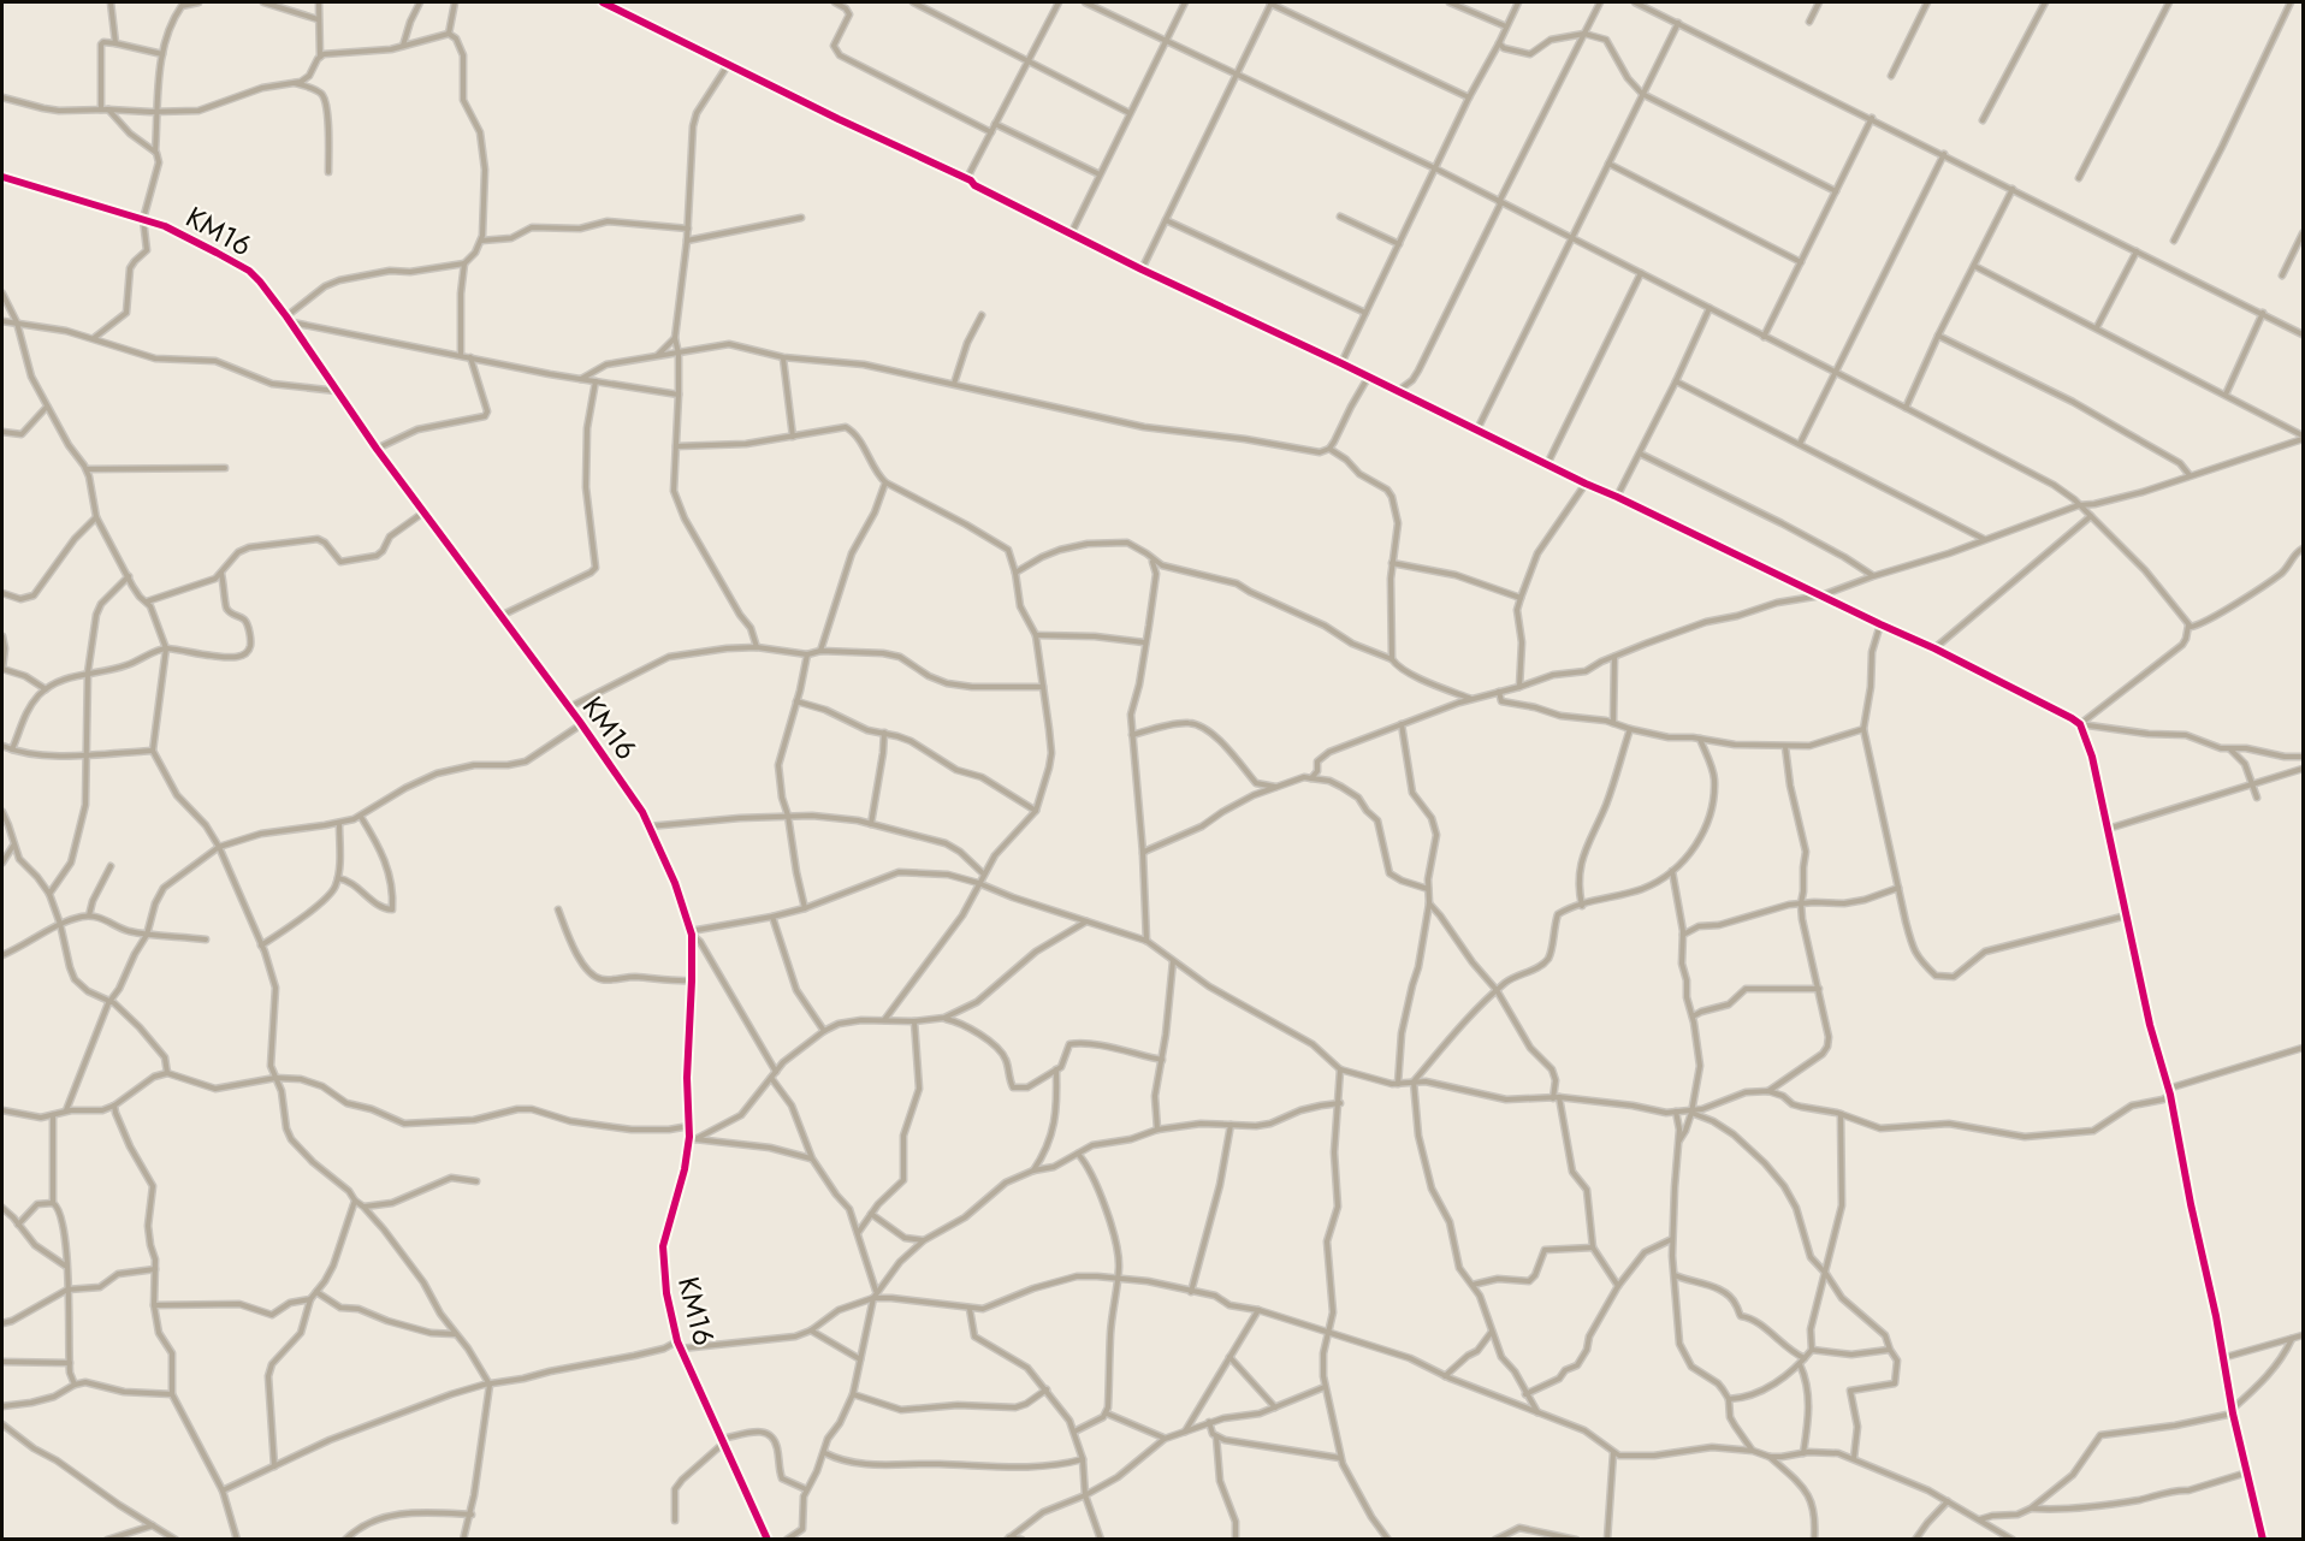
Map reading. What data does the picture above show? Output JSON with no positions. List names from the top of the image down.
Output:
{
  "streets": {
    "street": ["KM16"]
  }
}
